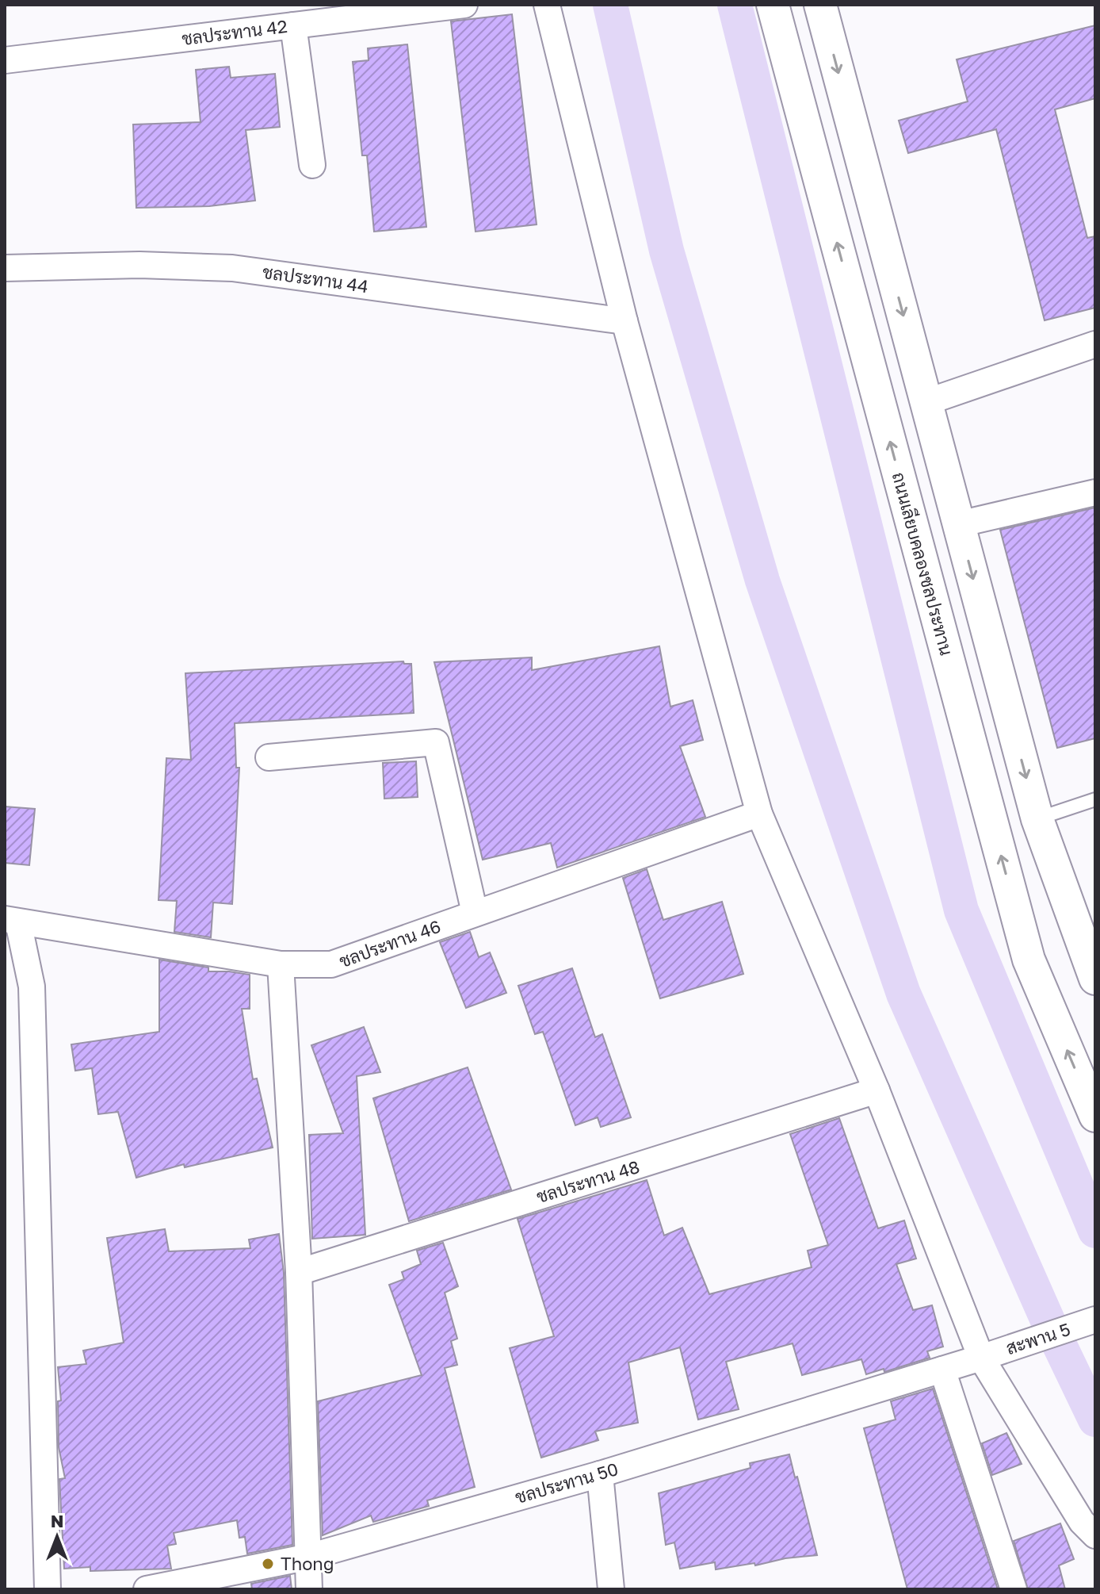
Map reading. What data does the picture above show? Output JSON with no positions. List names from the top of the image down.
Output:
{
  "streets": {
    "street": [
      "ชลประทาน 42",
      "ชลประทาน 44",
      "ถนนเลียบคลองชลประทาน",
      "ชลประทาน 46",
      "ชลประทาน 48",
      "สะพาน 5",
      "ชลประทาน 50"
    ]
  },
  "crossings": [
    ["สะพาน 5", "ชลประทาน 50"]
  ],
  "places": ["Thong"],
  "north": "top"
}
